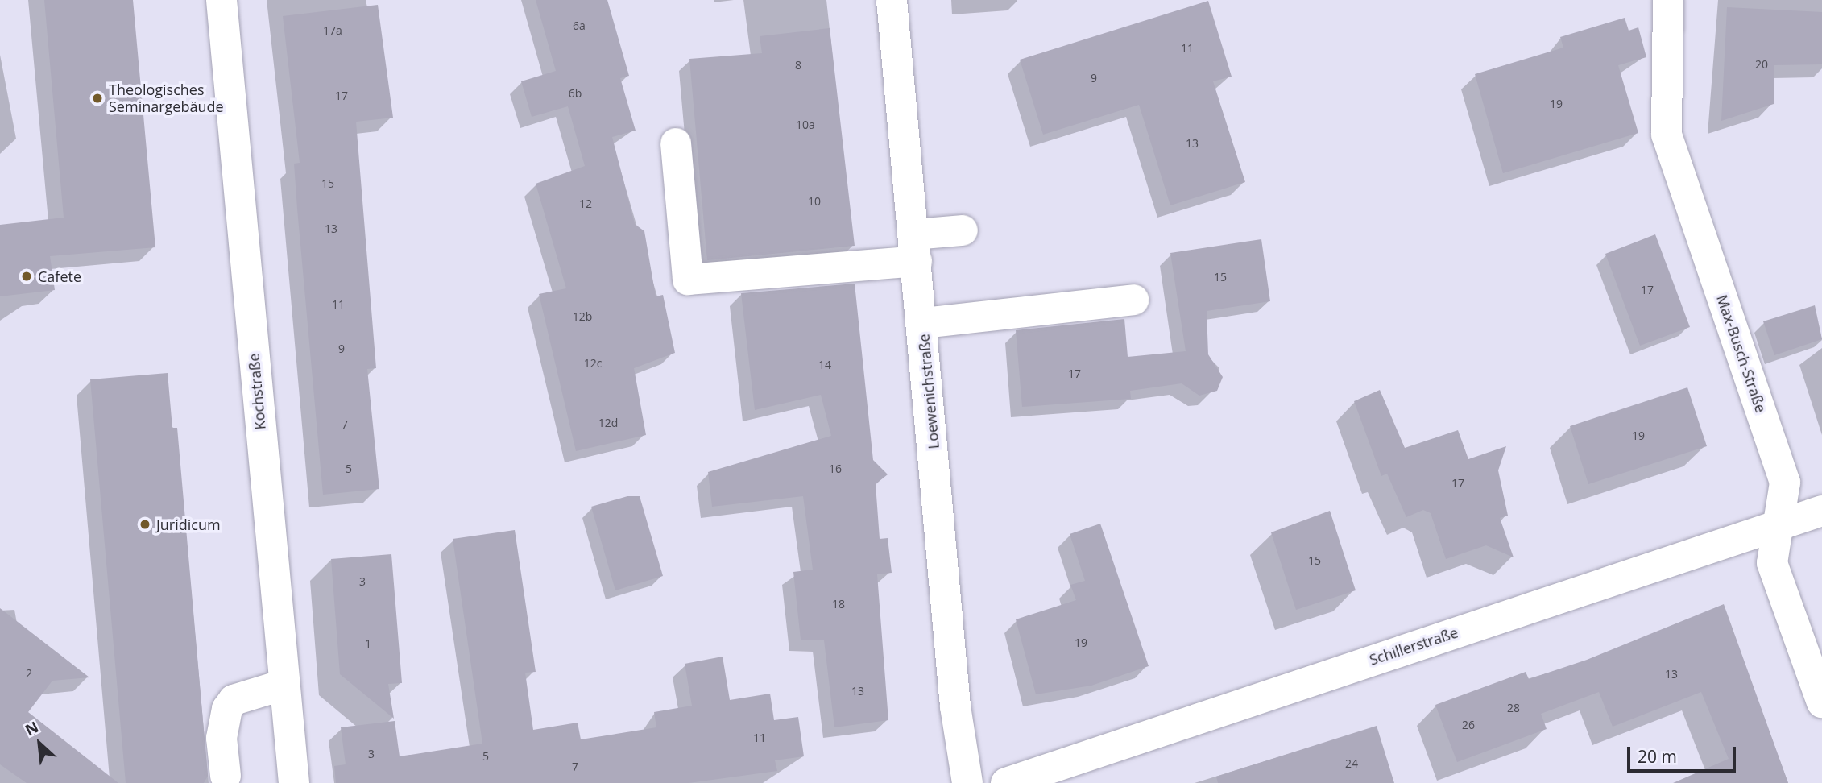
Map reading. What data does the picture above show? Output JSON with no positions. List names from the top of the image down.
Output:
{
  "streets": {
    "street": [
      "Max-Busch-Straße",
      "Kochstraße",
      "Loewenichstraße",
      "Schillerstraße"
    ]
  },
  "crossings": [
    ["Max-Busch-Straße", "Schillerstraße"]
  ],
  "places": ["Theologisches Seminargebäude", "Cafete", "Juridicum"],
  "house_numbers": [
    "6a",
    "17a",
    "11",
    "20",
    "8",
    "9",
    "6b",
    "17",
    "19",
    "10a",
    "13",
    "15",
    "10",
    "12",
    "13",
    "15",
    "17",
    "11",
    "12b",
    "9",
    "12c",
    "14",
    "17",
    "12d",
    "7",
    "19",
    "5",
    "16",
    "17",
    "15",
    "3",
    "18",
    "19",
    "1",
    "2",
    "13",
    "13",
    "28",
    "26",
    "11",
    "3",
    "5",
    "24",
    "7"
  ],
  "scale_bar": "20 m",
  "north": "top left"
}
